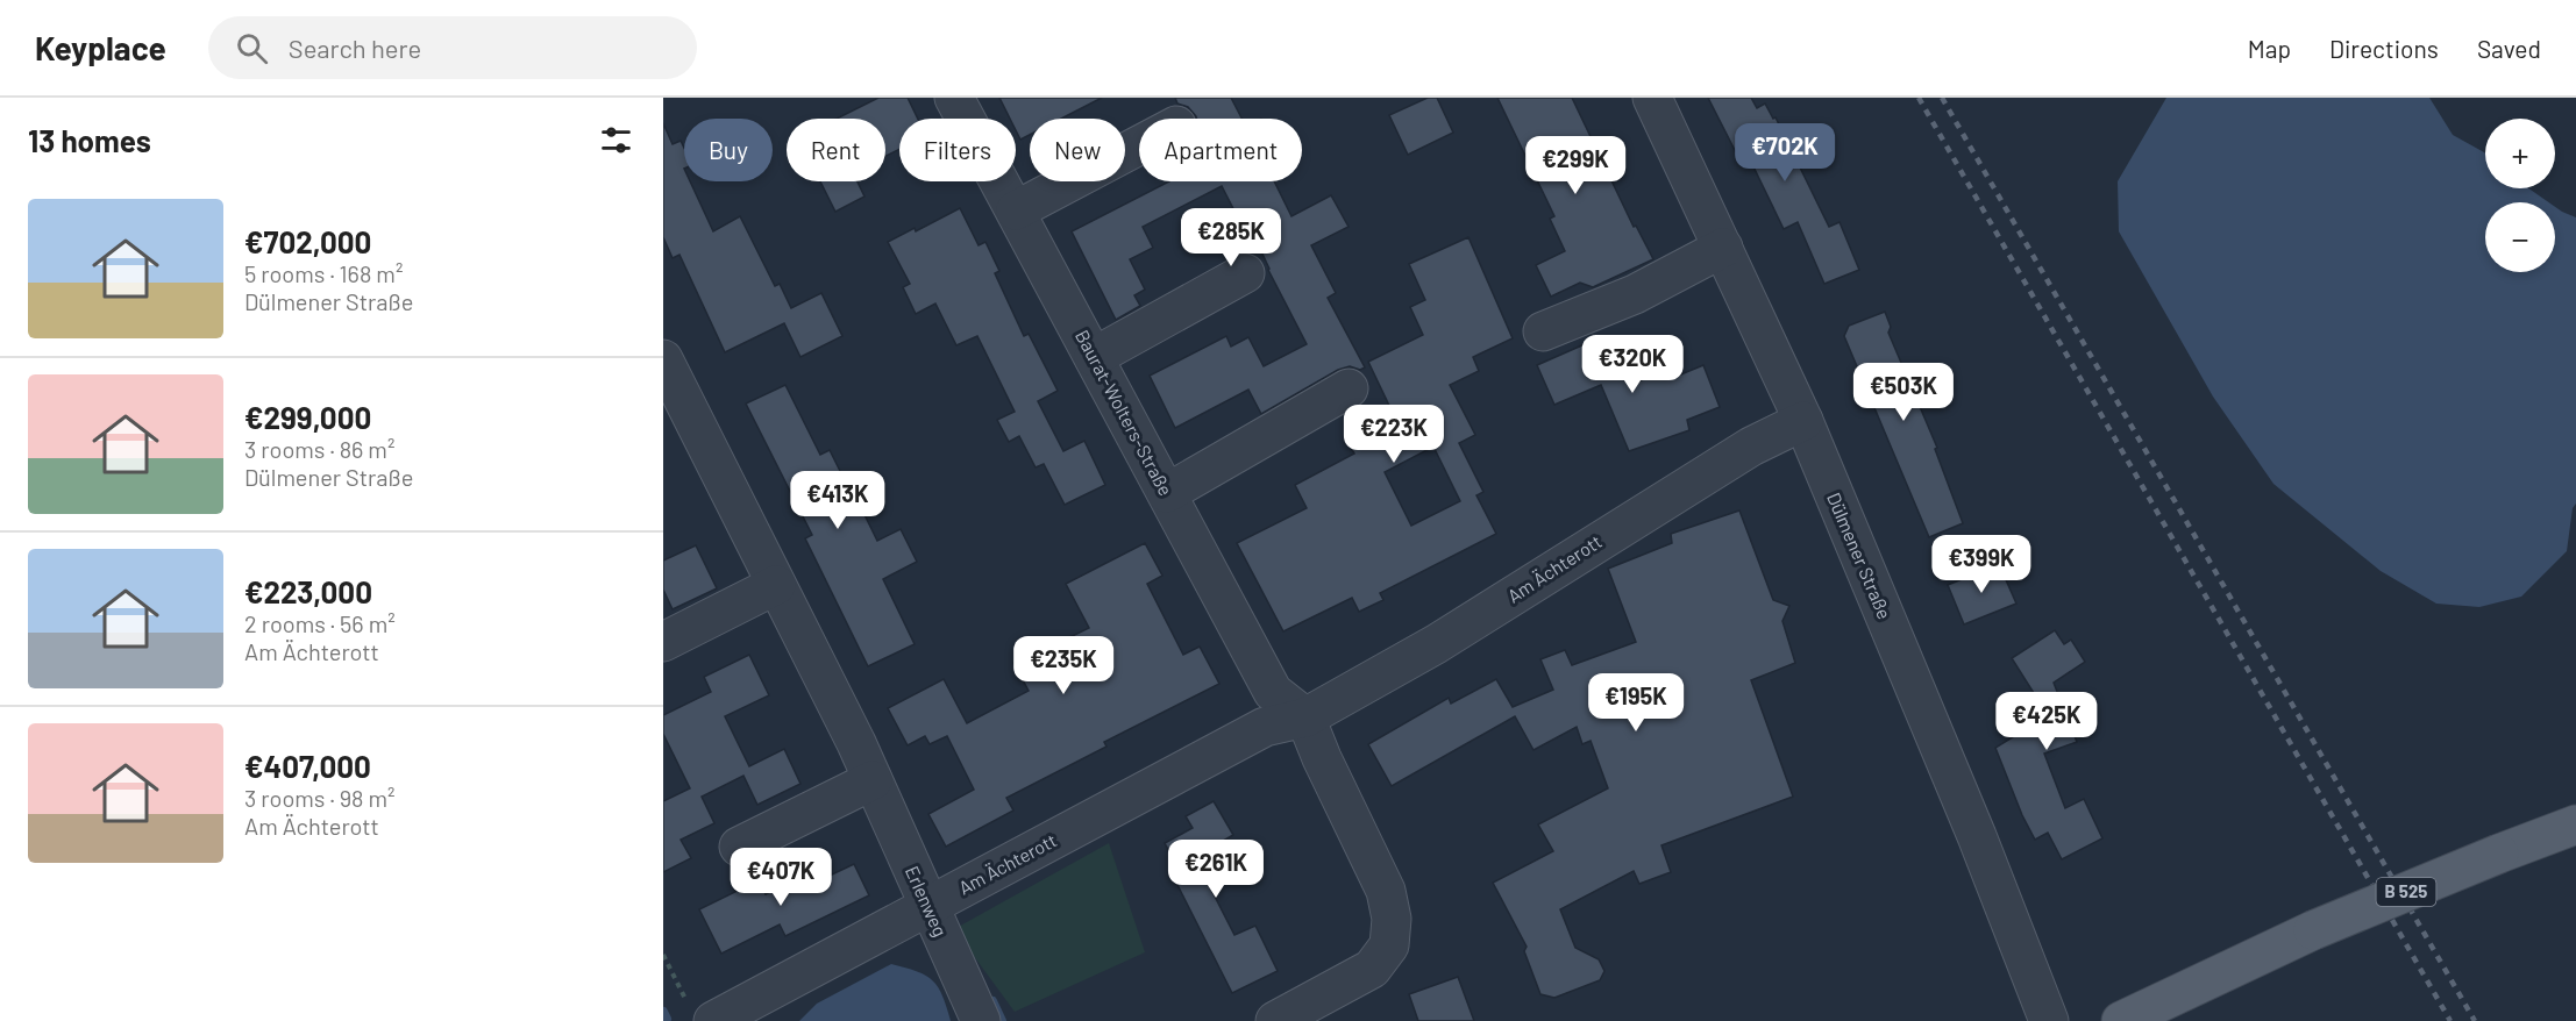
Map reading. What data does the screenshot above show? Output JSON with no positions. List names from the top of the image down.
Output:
{
  "streets": {
    "main road": ["B 525"],
    "street": [
      "Baurat-Wolters-Straße",
      "Dülmener Straße",
      "Am Ächterott",
      "Erlenweg"
    ]
  },
  "crossings": [
    ["Baurat-Wolters-Straße", "Am Ächterott"],
    ["Dülmener Straße", "Am Ächterott"],
    ["Am Ächterott", "Erlenweg"]
  ],
  "page": {
    "header": "Keyplace",
    "search": "Search here",
    "nav": ["Map", "Directions", "Saved"],
    "heading": "13 homes",
    "map_buttons": ["+", "−"],
    "chip": [
      "Buy",
      "Rent",
      "Filters",
      "New",
      "Apartment"
    ],
    "price": [
      "€702K",
      "€299K",
      "€285K",
      "€320K",
      "€503K",
      "€223K",
      "€413K",
      "€399K",
      "€235K",
      "€195K",
      "€425K",
      "€261K",
      "€407K"
    ],
    "list": [
      {
        "name": "€702,000",
        "note": "5 rooms · 168 m² · Dülmener Straße"
      },
      {
        "name": "€299,000",
        "note": "3 rooms · 86 m² · Dülmener Straße"
      },
      {
        "name": "€223,000",
        "note": "2 rooms · 56 m² · Am Ächterott"
      },
      {
        "name": "€407,000",
        "note": "3 rooms · 98 m² · Am Ächterott"
      }
    ]
  }
}
